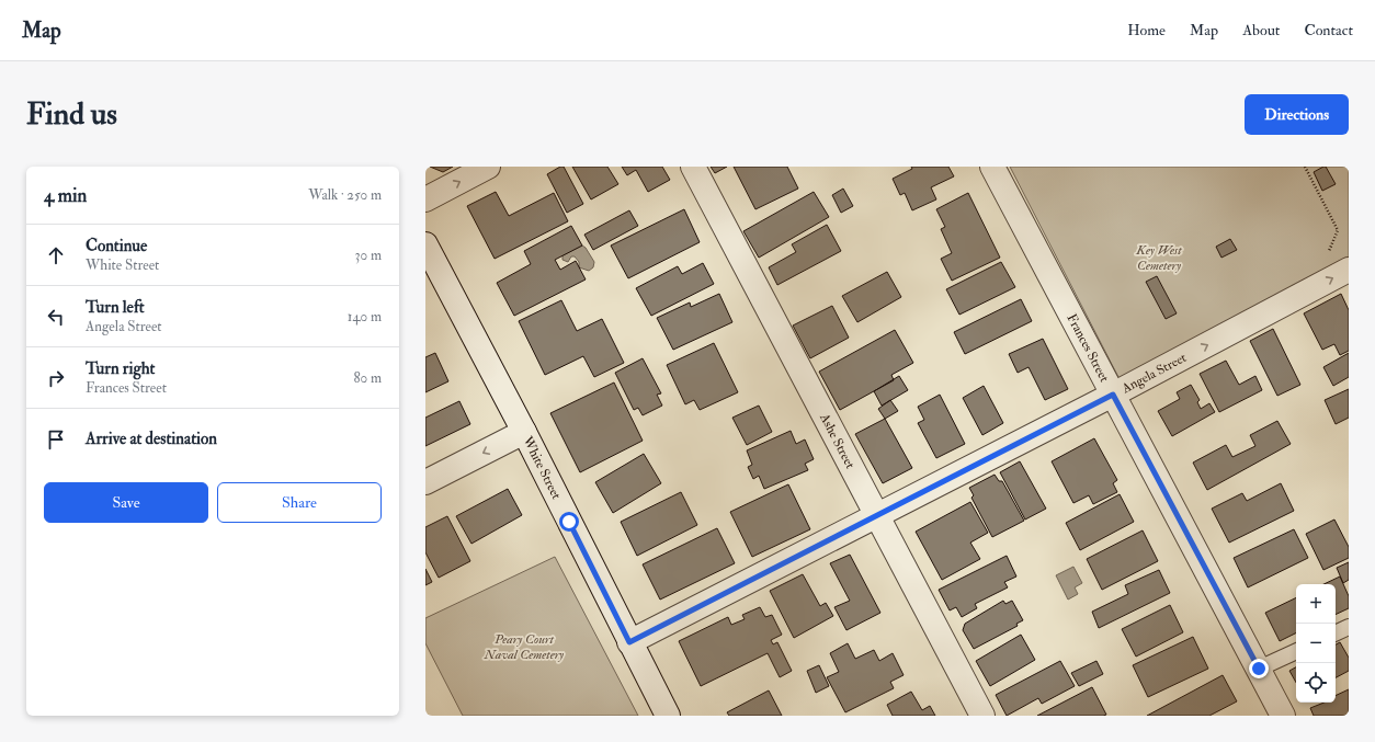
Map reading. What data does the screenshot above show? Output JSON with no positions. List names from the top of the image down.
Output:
{
  "streets": {
    "street": [
      "Frances Street",
      "Angela Street",
      "Ashe Street",
      "White Street"
    ]
  },
  "crossings": [
    ["Frances Street", "Angela Street"],
    ["Angela Street", "Ashe Street"],
    ["Angela Street", "White Street"]
  ],
  "parks": ["Key West Cemetery", "Peary Court Naval Cemetery"],
  "page": {
    "header": "Map",
    "nav": [
      "Home",
      "Map",
      "About",
      "Contact"
    ],
    "buttons": [
      "Directions",
      ["Save", "Share"]
    ],
    "title": "Find us",
    "heading": ["4 min", "Walk · 250 m"],
    "list": [
      ["Continue", "White Street", "30 m"],
      ["Turn left", "Angela Street", "140 m"],
      ["Turn right", "Frances Street", "80 m"],
      "Arrive at destination"
    ],
    "map_buttons": ["+", "−"]
  }
}
